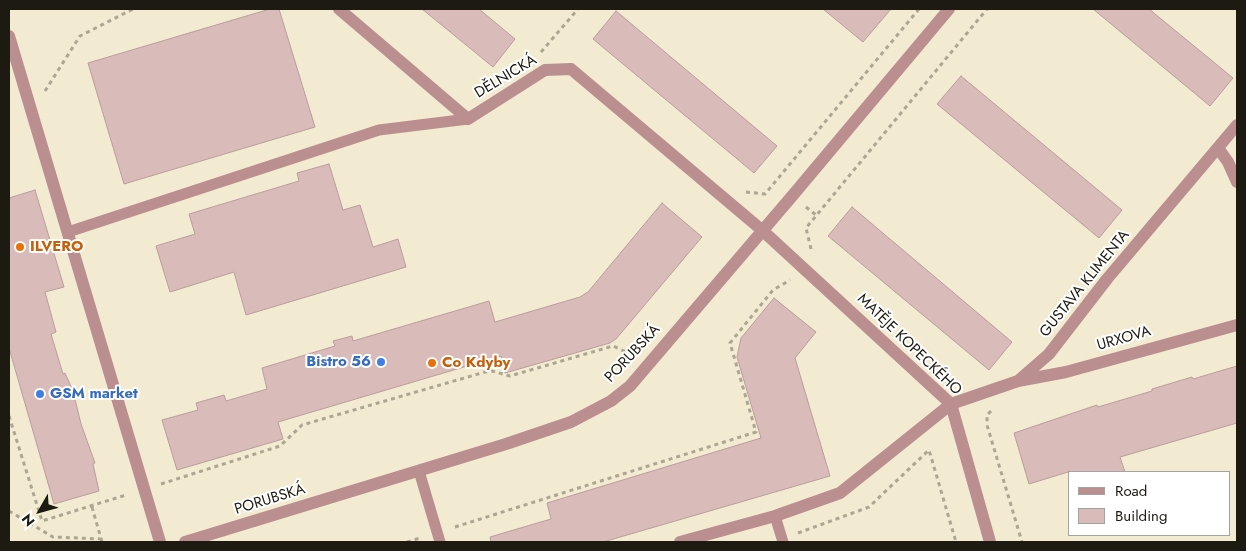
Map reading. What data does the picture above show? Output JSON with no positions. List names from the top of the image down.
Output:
{
  "streets": {
    "street": [
      "DĚLNICKÁ",
      "GUSTAVA KLIMENTA",
      "URXOVA",
      "MATĚJE KOPECKÉHO",
      "PORUBSKÁ"
    ]
  },
  "crossings": [
    ["DĚLNICKÁ", "MATĚJE KOPECKÉHO"],
    ["DĚLNICKÁ", "PORUBSKÁ"],
    ["GUSTAVA KLIMENTA", "URXOVA"],
    ["GUSTAVA KLIMENTA", "MATĚJE KOPECKÉHO"],
    ["MATĚJE KOPECKÉHO", "PORUBSKÁ"]
  ],
  "places": [
    "ILVERO",
    "Bistro 56",
    "Co Kdyby",
    "GSM market"
  ],
  "legend": ["Road", "Building"],
  "north": "bottom left"
}
